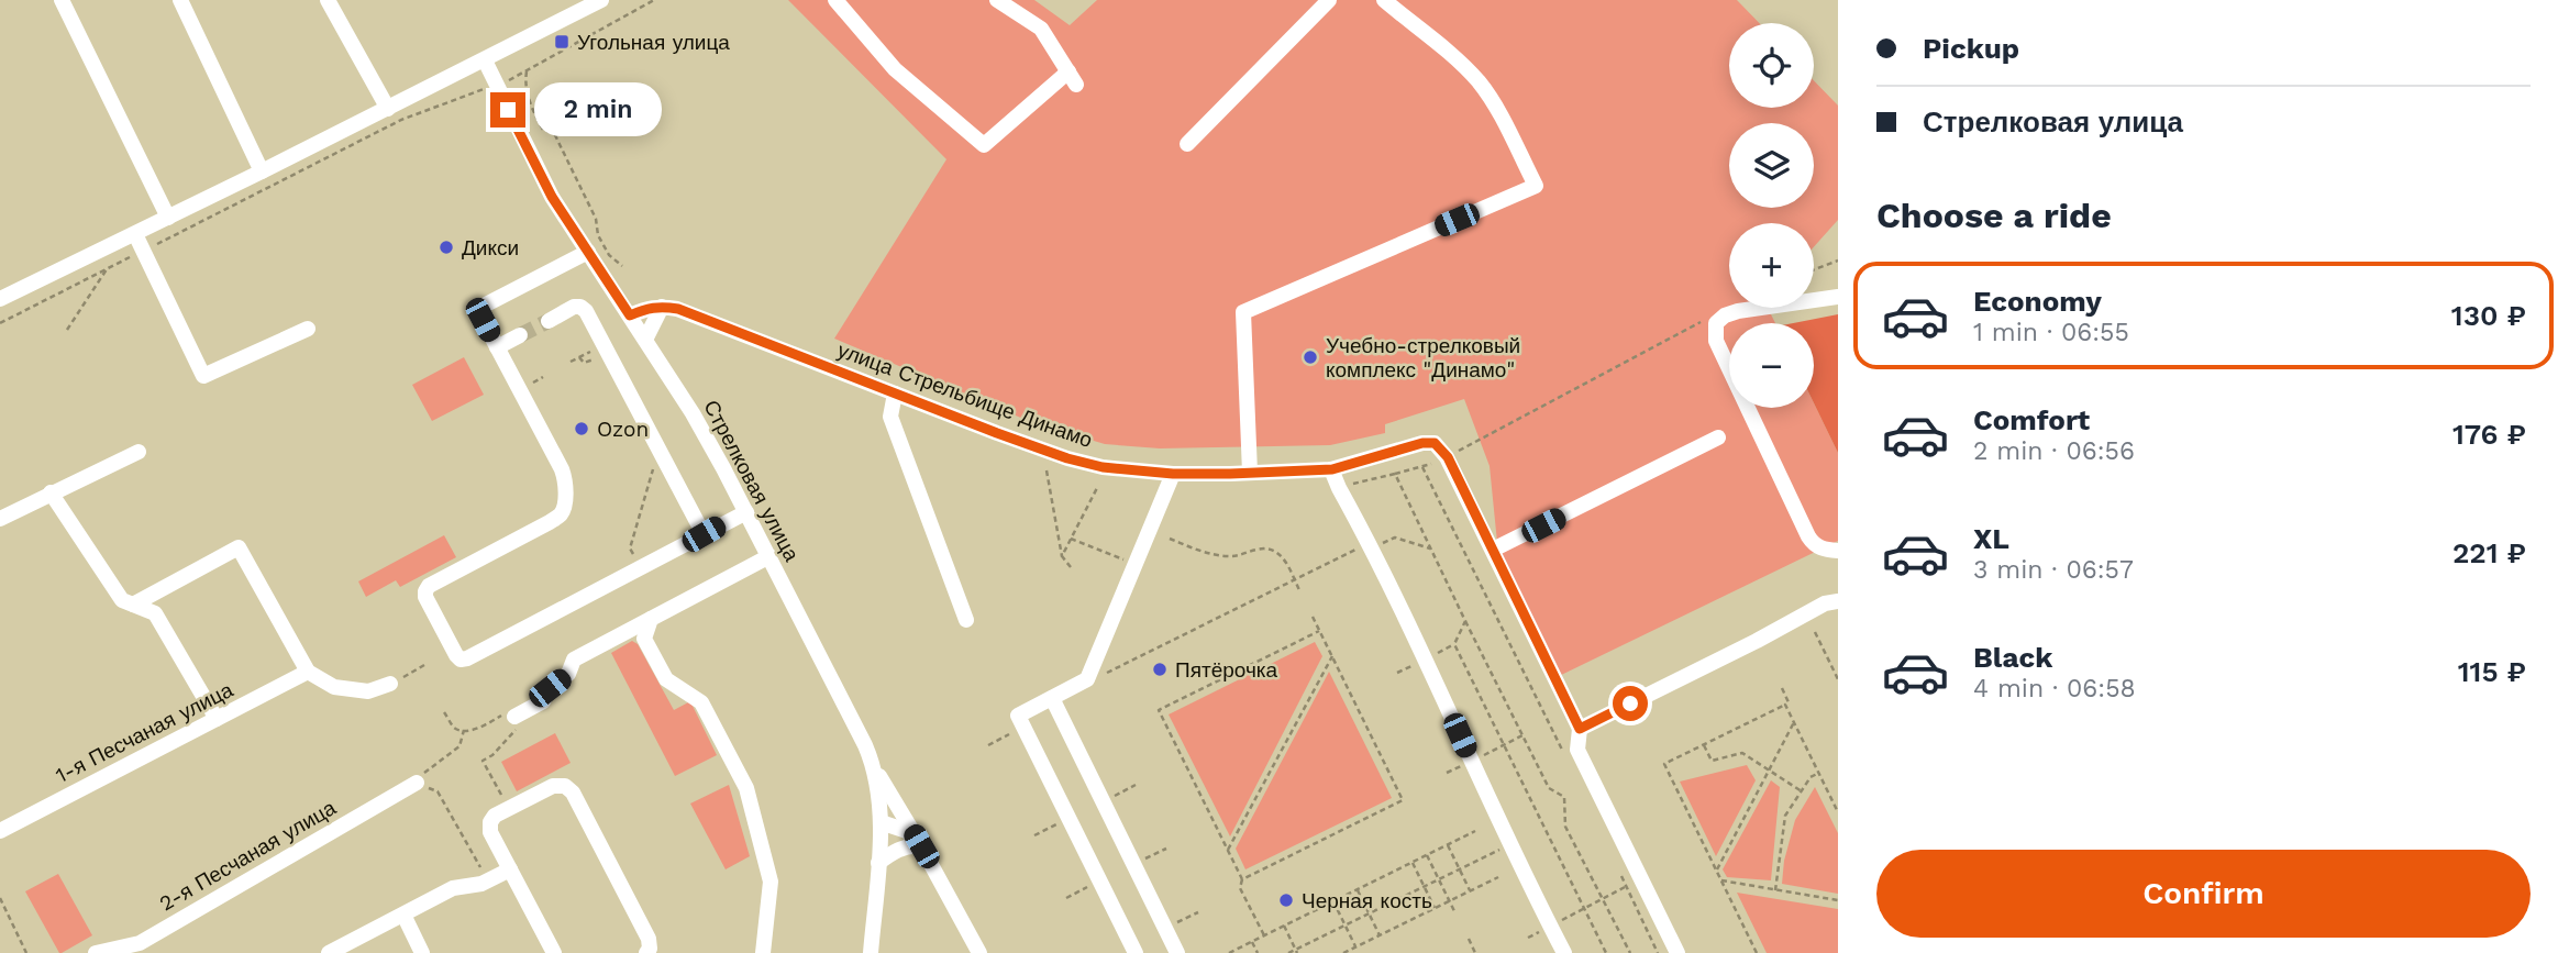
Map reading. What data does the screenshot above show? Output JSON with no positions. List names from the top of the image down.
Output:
{
  "streets": {
    "street": [
      "улица Стрельбище Динамо",
      "Стрелковая улица",
      "1-я Песчаная улица",
      "2-я Песчаная улица"
    ]
  },
  "places": {
    "transit": ["Угольная улица"],
    "other": [
      "Дикси",
      "Учебно-стрелковый комплекс \"Динамо\"",
      "Ozon",
      "Пятёрочка",
      "Черная кость"
    ]
  },
  "page": {
    "banner": ["Pickup", "Стрелковая улица"],
    "map_buttons": ["+", "−"],
    "bubble": "2 min",
    "heading": "Choose a ride",
    "list": [
      {
        "name": "Economy",
        "note": "1 min · 06:55",
        "value": "130 ₽"
      },
      {
        "name": "Comfort",
        "note": "2 min · 06:56",
        "value": "176 ₽"
      },
      {
        "name": "XL",
        "note": "3 min · 06:57",
        "value": "221 ₽"
      },
      {
        "name": "Black",
        "note": "4 min · 06:58",
        "value": "115 ₽"
      }
    ],
    "buttons": "Confirm"
  }
}
